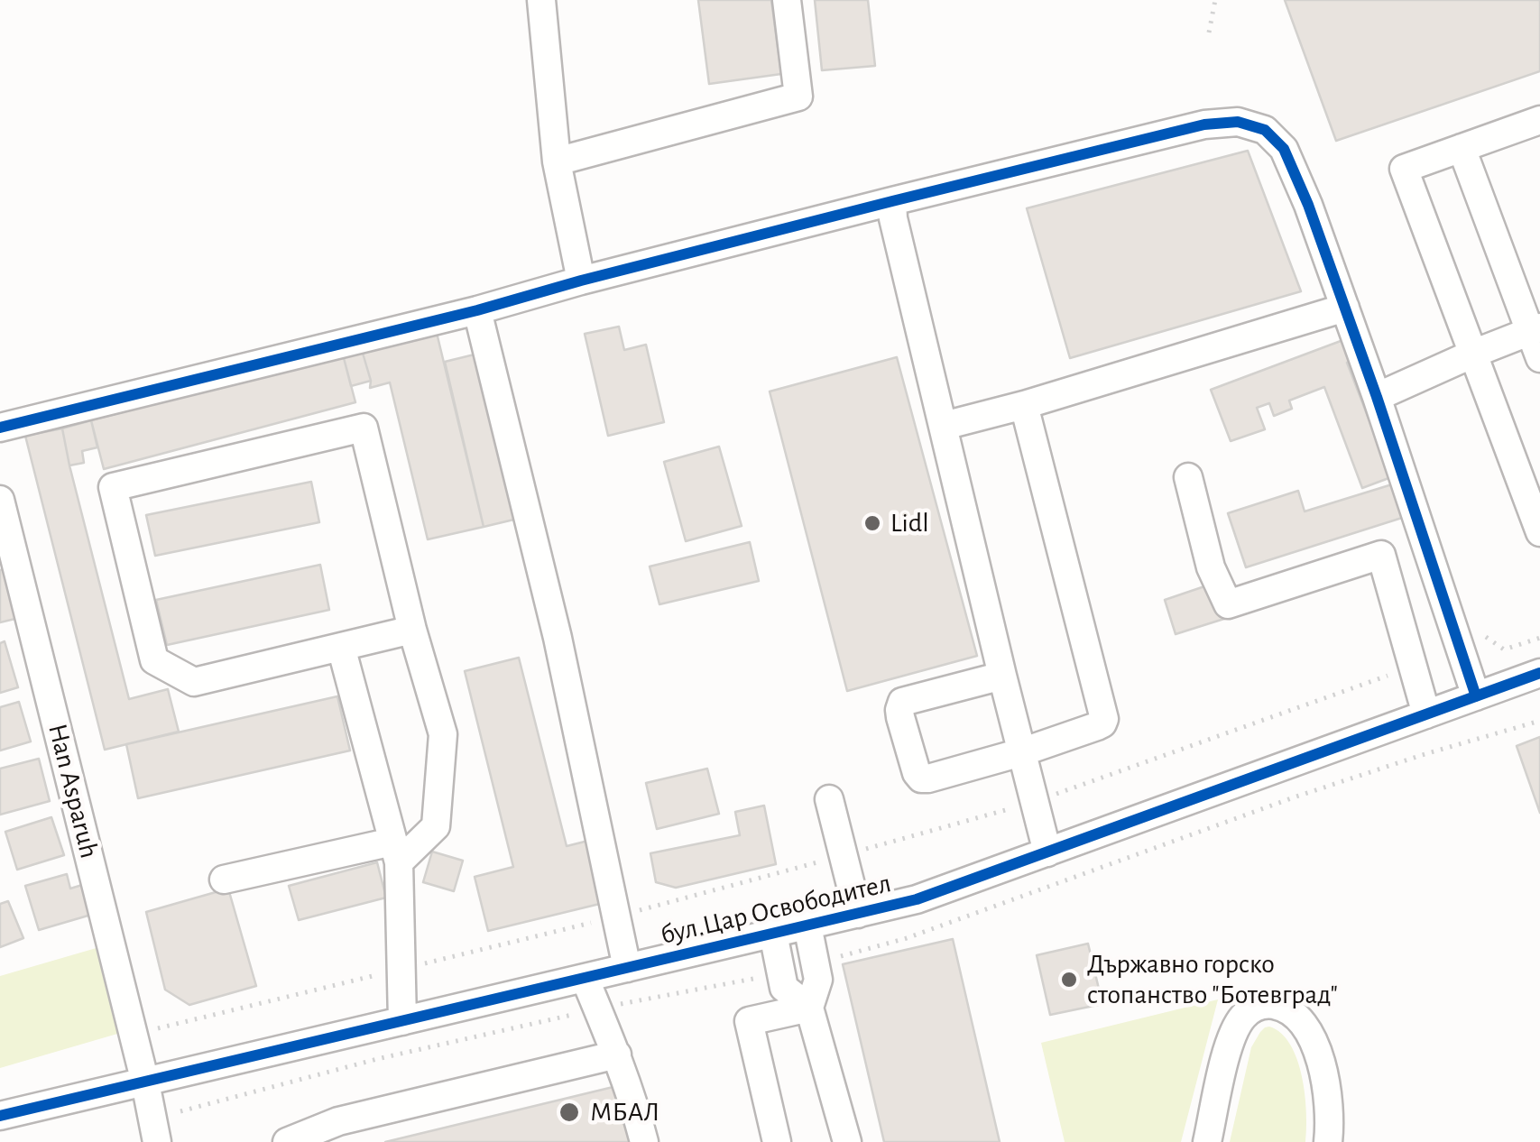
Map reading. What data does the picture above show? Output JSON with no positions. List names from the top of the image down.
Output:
{
  "streets": {
    "street": ["Han Asparuh", "бул.Цар Освободител"]
  },
  "crossings": [
    ["Han Asparuh", "бул.Цар Освободител"]
  ],
  "places": ["Lidl", "Държавно горско стопанство \"Ботевград\"", "МБАЛ"]
}
